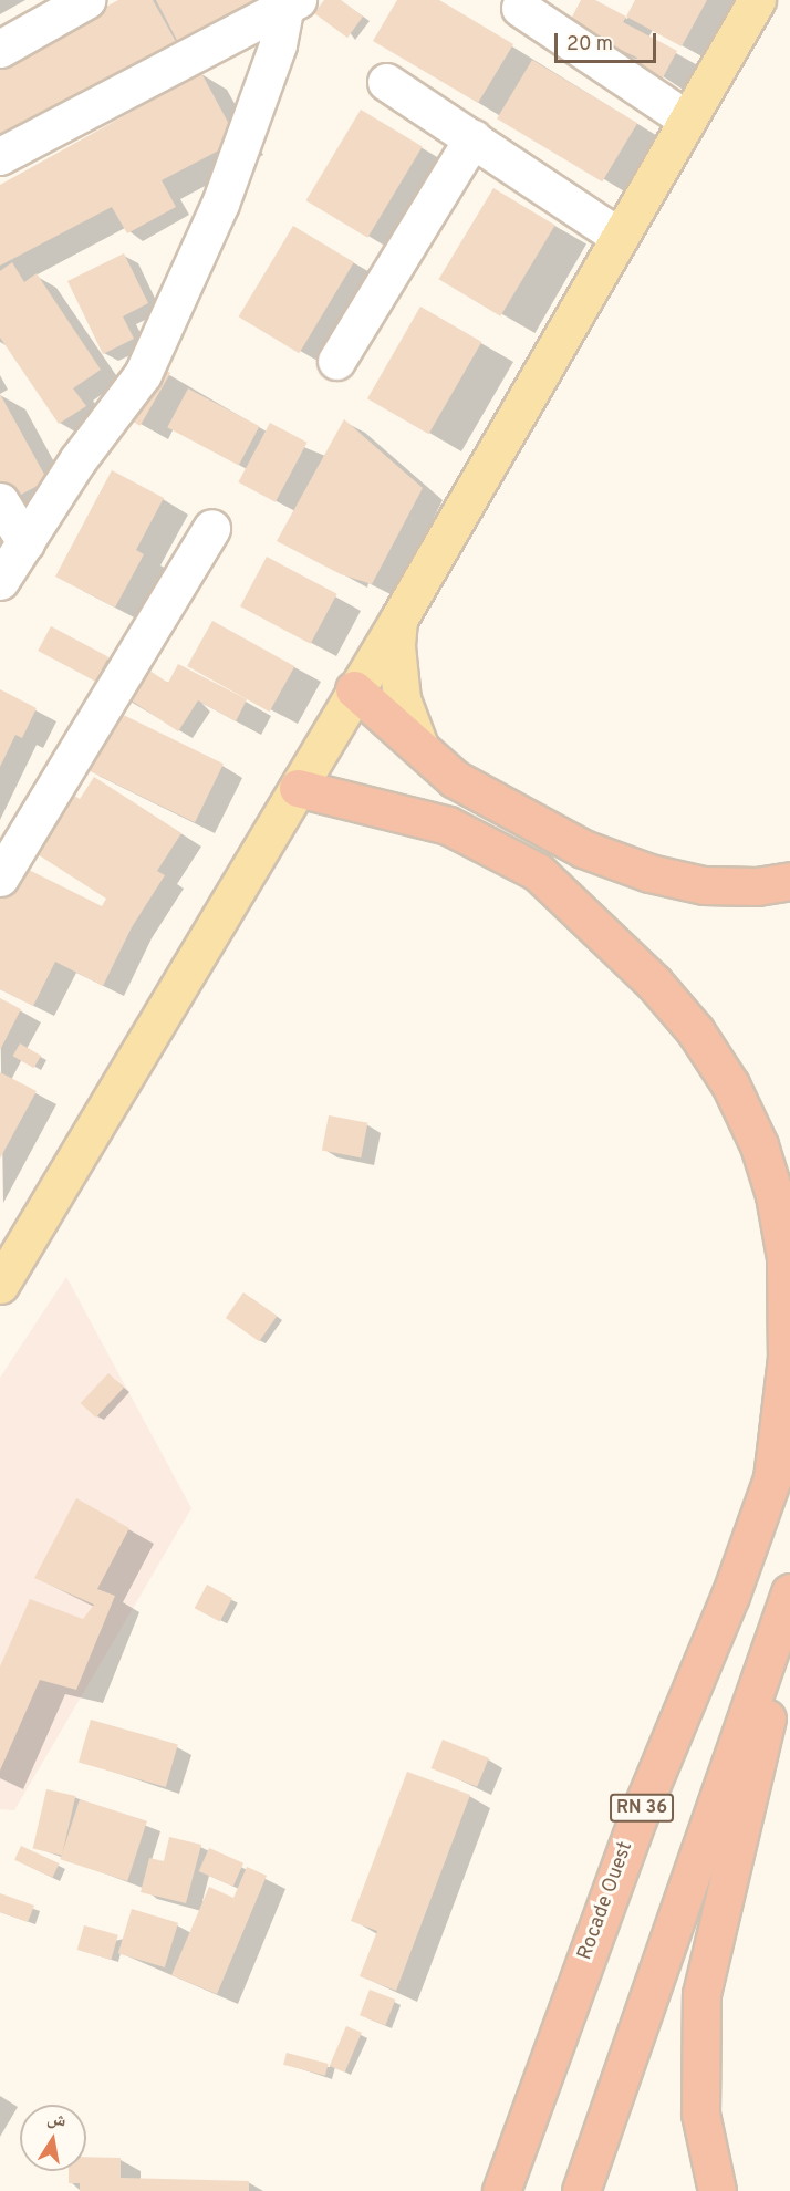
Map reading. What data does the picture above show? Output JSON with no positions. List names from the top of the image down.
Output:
{
  "streets": {
    "highway": ["RN 36", "Rocade Ouest"]
  },
  "scale_bar": "20 m",
  "north": "top"
}
